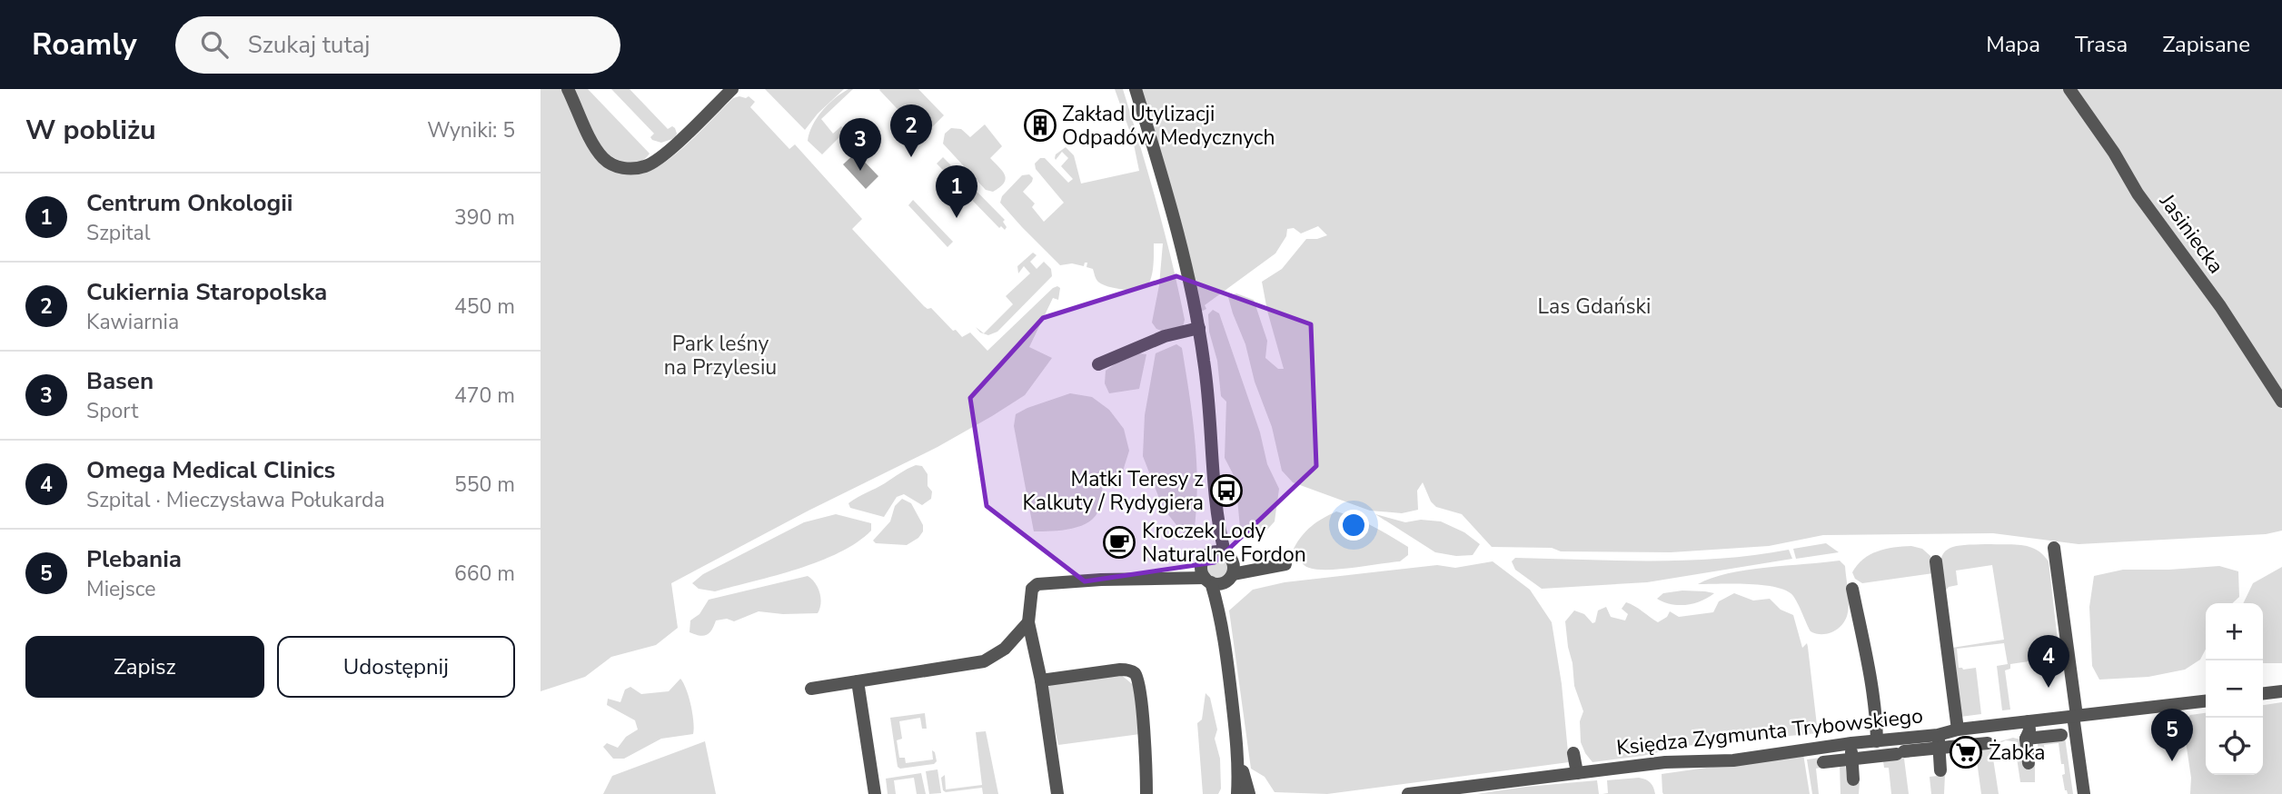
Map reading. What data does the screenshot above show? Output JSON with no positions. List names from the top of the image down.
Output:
{
  "streets": {
    "street": ["Jasiniecka", "Księdza Zygmunta Trybowskiego"]
  },
  "parks": ["Las Gdański", "Park leśny na Przylesiu"],
  "places": {
    "building": ["Zakład Utylizacji Odpadów Medycznych"],
    "bus stop": ["Matki Teresy z Kalkuty / Rydygiera"],
    "cafe": ["Kroczek Lody Naturalne Fordon"],
    "supermarket": ["Żabka"]
  },
  "page": {
    "header": "Roamly",
    "search": "Szukaj tutaj",
    "nav": ["Mapa", "Trasa", "Zapisane"],
    "heading": ["W pobliżu", "Wyniki: 5"],
    "pins": [
      "2",
      "3",
      "1",
      "4",
      "5"
    ],
    "list": [
      {
        "mark": "1",
        "name": "Centrum Onkologii",
        "note": "Szpital",
        "value": "390 m"
      },
      {
        "mark": "2",
        "name": "Cukiernia Staropolska",
        "note": "Kawiarnia",
        "value": "450 m"
      },
      {
        "mark": "3",
        "name": "Basen",
        "note": "Sport",
        "value": "470 m"
      },
      {
        "mark": "4",
        "name": "Omega Medical Clinics",
        "note": "Szpital · Mieczysława Połukarda",
        "value": "550 m"
      },
      {
        "mark": "5",
        "name": "Plebania",
        "note": "Miejsce",
        "value": "660 m"
      }
    ],
    "map_buttons": ["+", "−"],
    "buttons": ["Zapisz", "Udostępnij"]
  }
}
